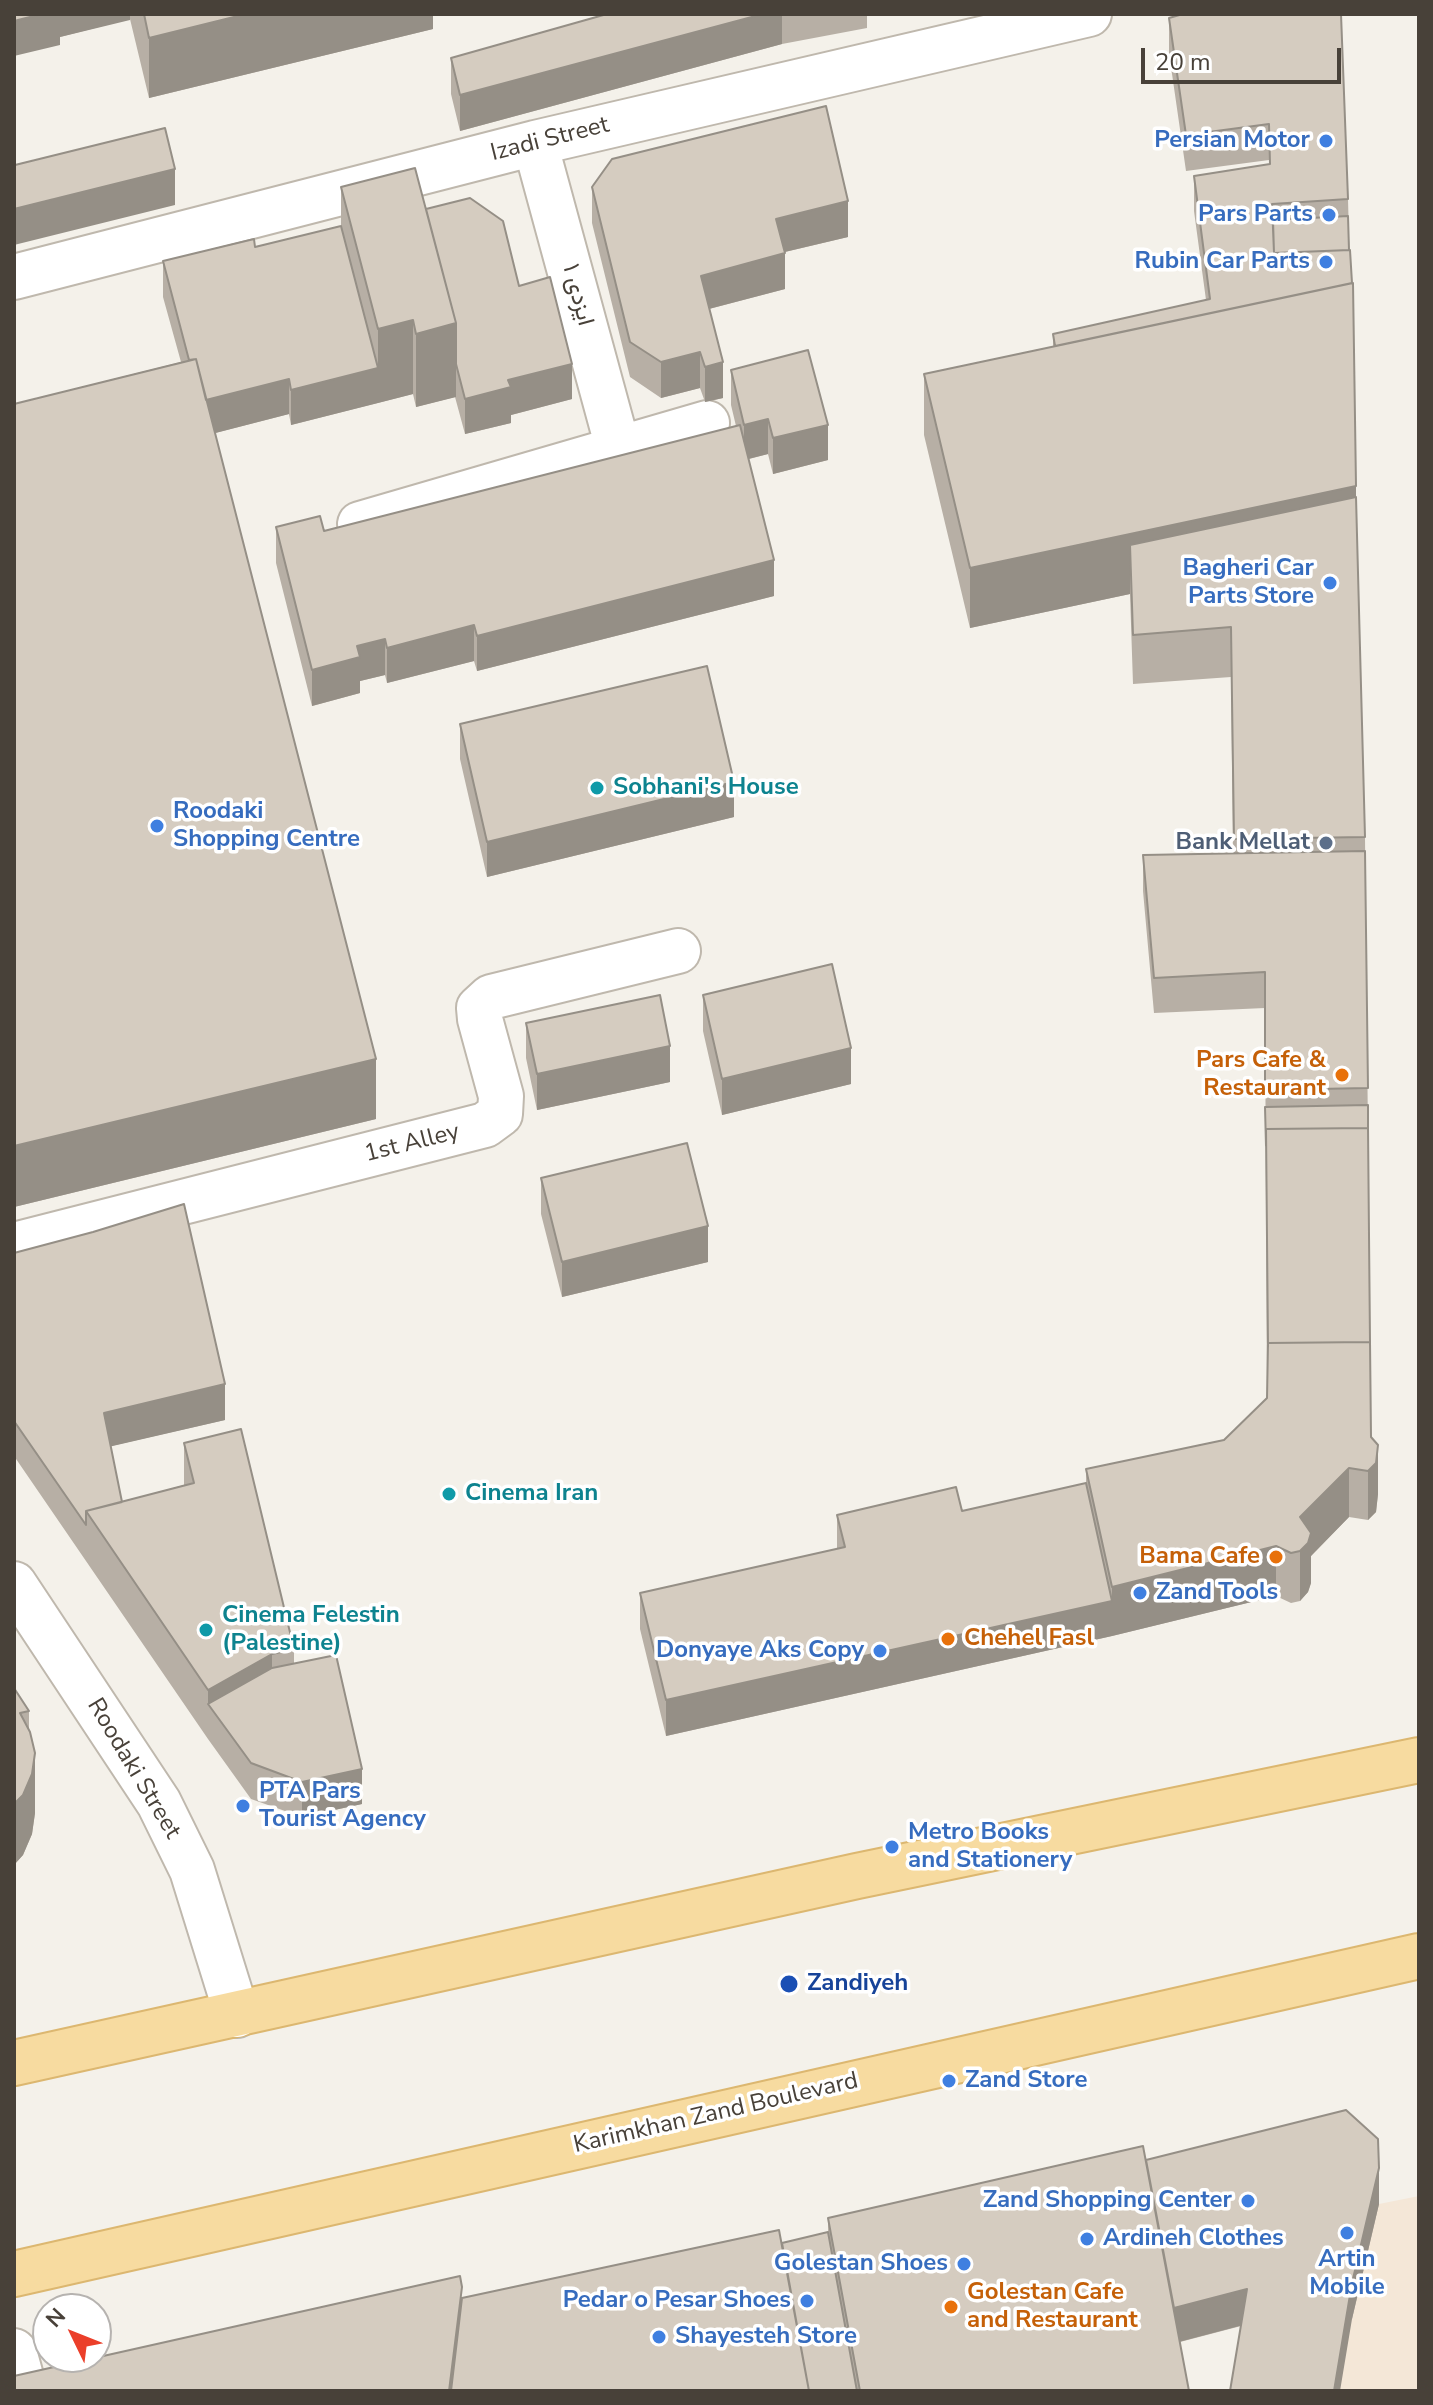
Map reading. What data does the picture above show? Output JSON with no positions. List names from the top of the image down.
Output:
{
  "streets": {
    "main road": ["Karimkhan Zand Boulevard"],
    "street": [
      "Izadi Street",
      "ایزدی ۱",
      "1st Alley",
      "Roodaki Street"
    ]
  },
  "crossings": [
    ["Izadi Street", "ایزدی ۱"]
  ],
  "places": [
    "Persian Motor",
    "Pars Parts",
    "Rubin Car Parts",
    "Bagheri Car Parts Store",
    "Sobhani's House",
    "Roodaki Shopping Centre",
    "Bank Mellat",
    "Pars Cafe & Restaurant",
    "Cinema Iran",
    "Bama Cafe",
    "Zand Tools",
    "Cinema Felestin (Palestine)",
    "Chehel Fasl",
    "Donyaye Aks Copy",
    "PTA Pars Tourist Agency",
    "Metro Books and Stationery",
    "Zandiyeh",
    "Zand Store",
    "Zand Shopping Center",
    "Artin Mobile",
    "Ardineh Clothes",
    "Golestan Shoes",
    "Pedar o Pesar Shoes",
    "Golestan Cafe and Restaurant",
    "Shayesteh Store"
  ],
  "scale_bar": "20 m",
  "north": "top left"
}
